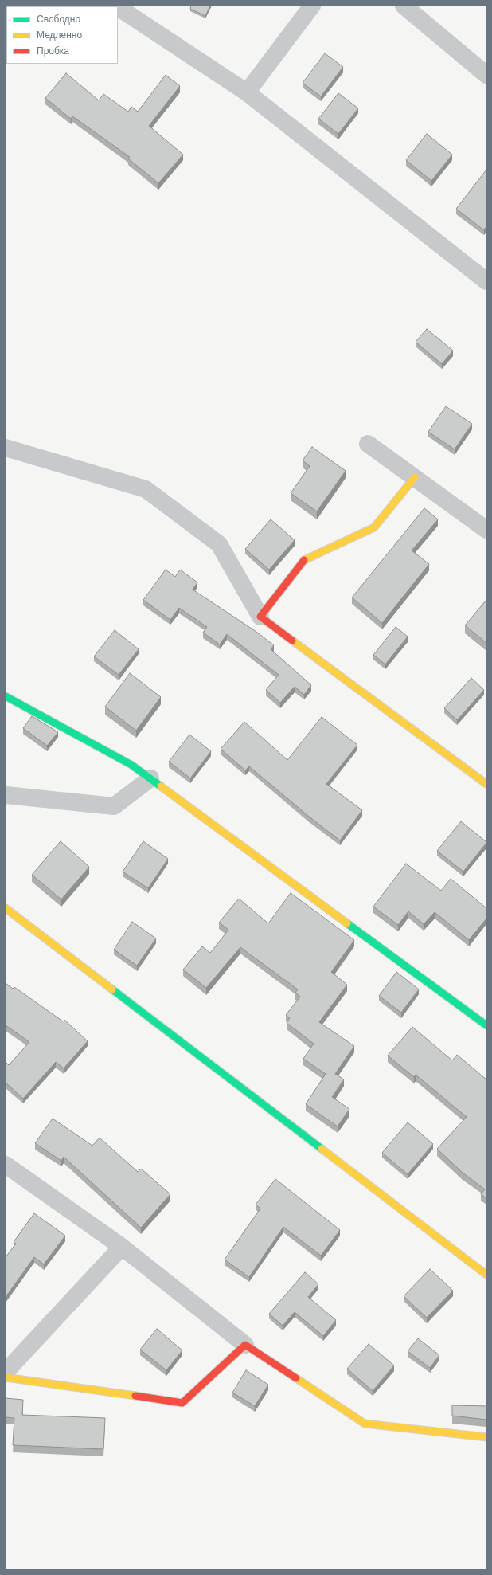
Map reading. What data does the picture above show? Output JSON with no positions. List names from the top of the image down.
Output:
{
  "legend": ["Свободно", "Медленно", "Пробка"]
}
